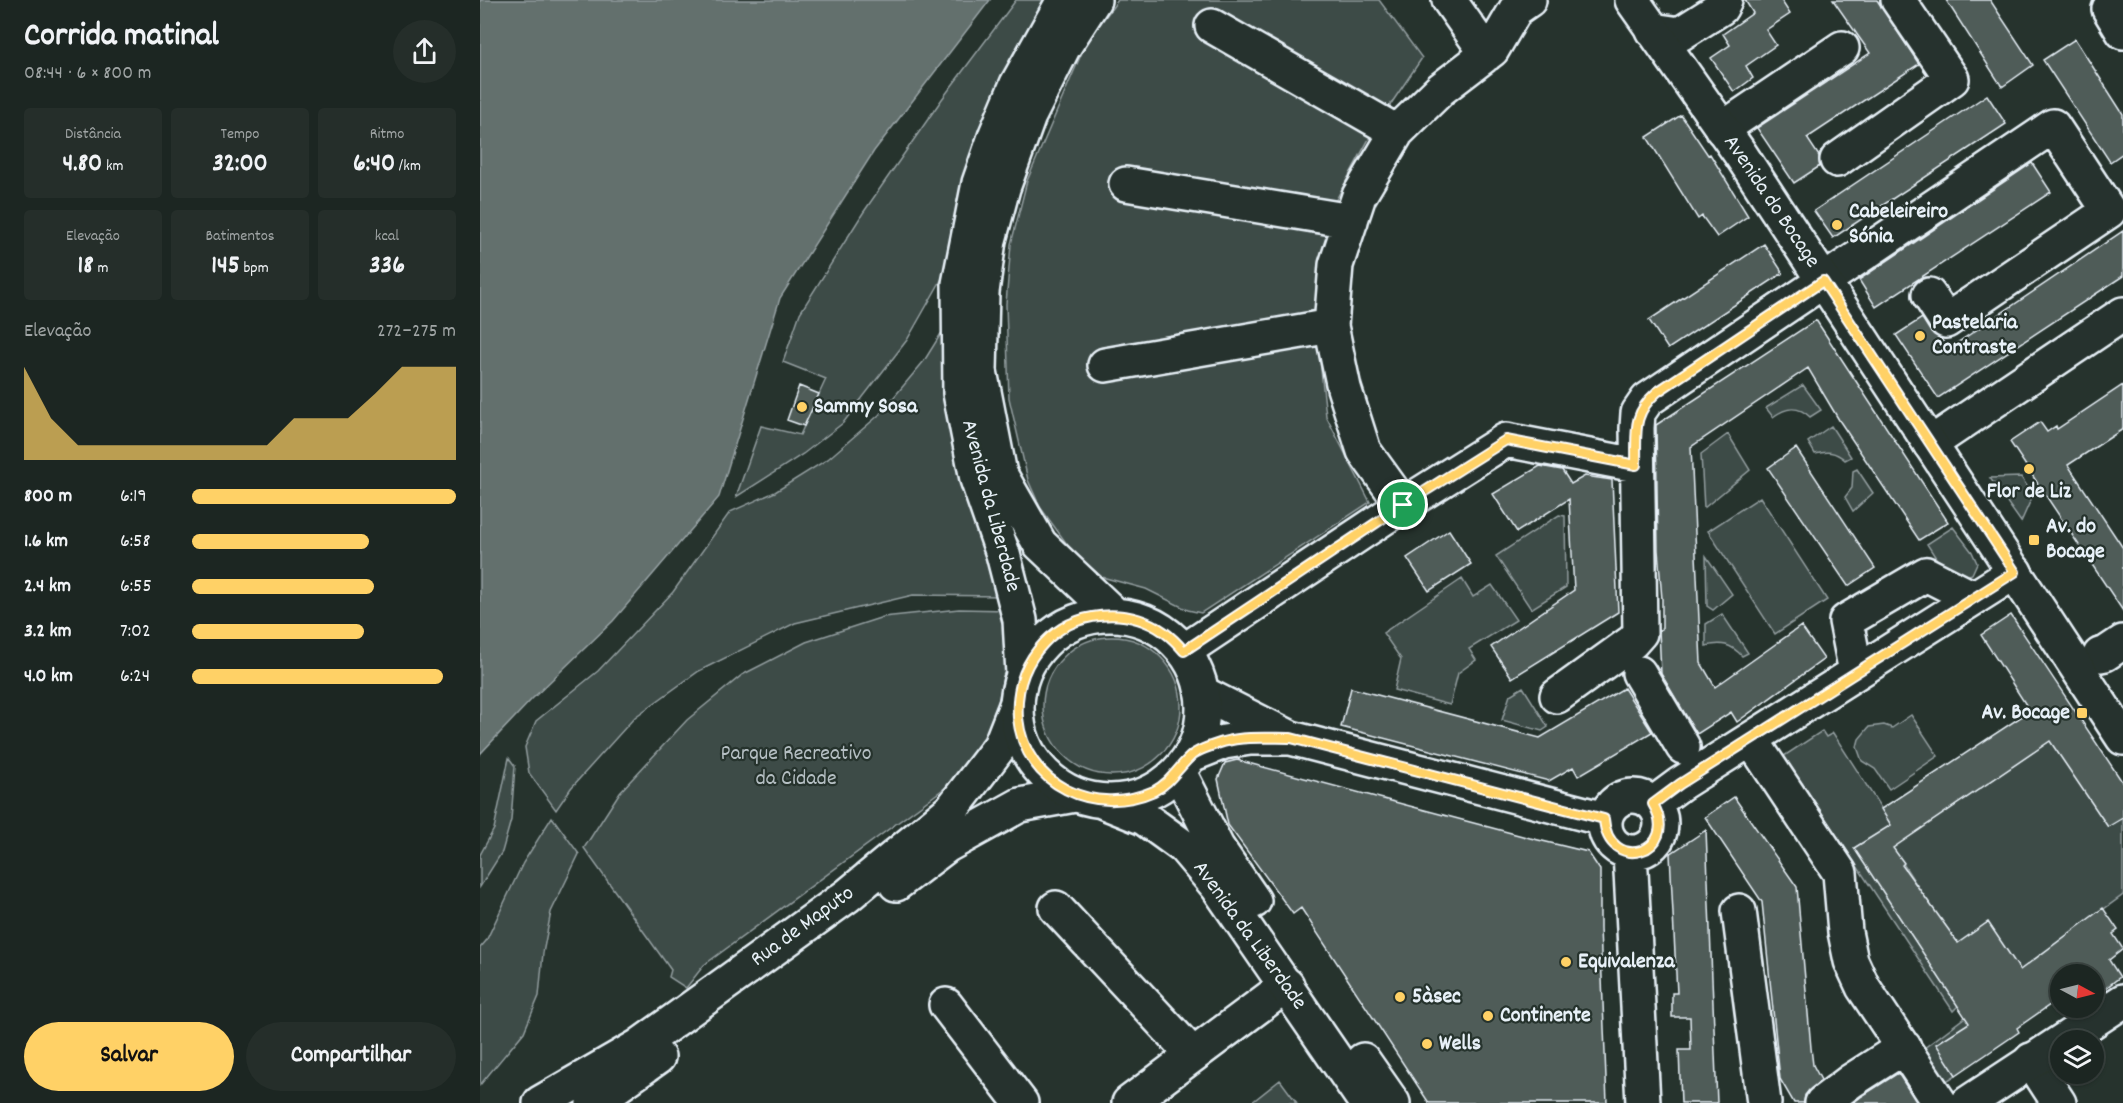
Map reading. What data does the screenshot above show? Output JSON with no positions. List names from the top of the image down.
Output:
{
  "streets": {
    "street": ["Avenida do Bocage", "Avenida da Liberdade", "Rua de Maputo"]
  },
  "crossings": [
    ["Avenida da Liberdade", "Rua de Maputo"]
  ],
  "parks": ["Parque Recreativo da Cidade"],
  "places": {
    "other": [
      "Cabeleireiro Sónia",
      "Pastelaria Contraste",
      "Sammy Sosa",
      "Flor de Liz",
      "Equivalenza",
      "5àsec",
      "Continente",
      "Wells"
    ],
    "transit": ["Av. do Bocage", "Av. Bocage"]
  },
  "north": "right",
  "page": {
    "heading": ["Corrida matinal", "08:44 · 6 × 800 m"],
    "stats": [
      ["Distância", "4.80 km"],
      ["Tempo", "32:00"],
      ["Ritmo", "6:40 /km"],
      ["Elevação", "18 m"],
      ["Batimentos", "145 bpm"],
      ["kcal", "336"]
    ],
    "chart": ["Elevação", "272–275 m"],
    "list": [
      {
        "name": "800 m",
        "note": "6:19"
      },
      {
        "name": "1.6 km",
        "note": "6:58"
      },
      {
        "name": "2.4 km",
        "note": "6:55"
      },
      {
        "name": "3.2 km",
        "note": "7:02"
      },
      {
        "name": "4.0 km",
        "note": "6:24"
      }
    ],
    "buttons": ["Salvar", "Compartilhar"]
  }
}
